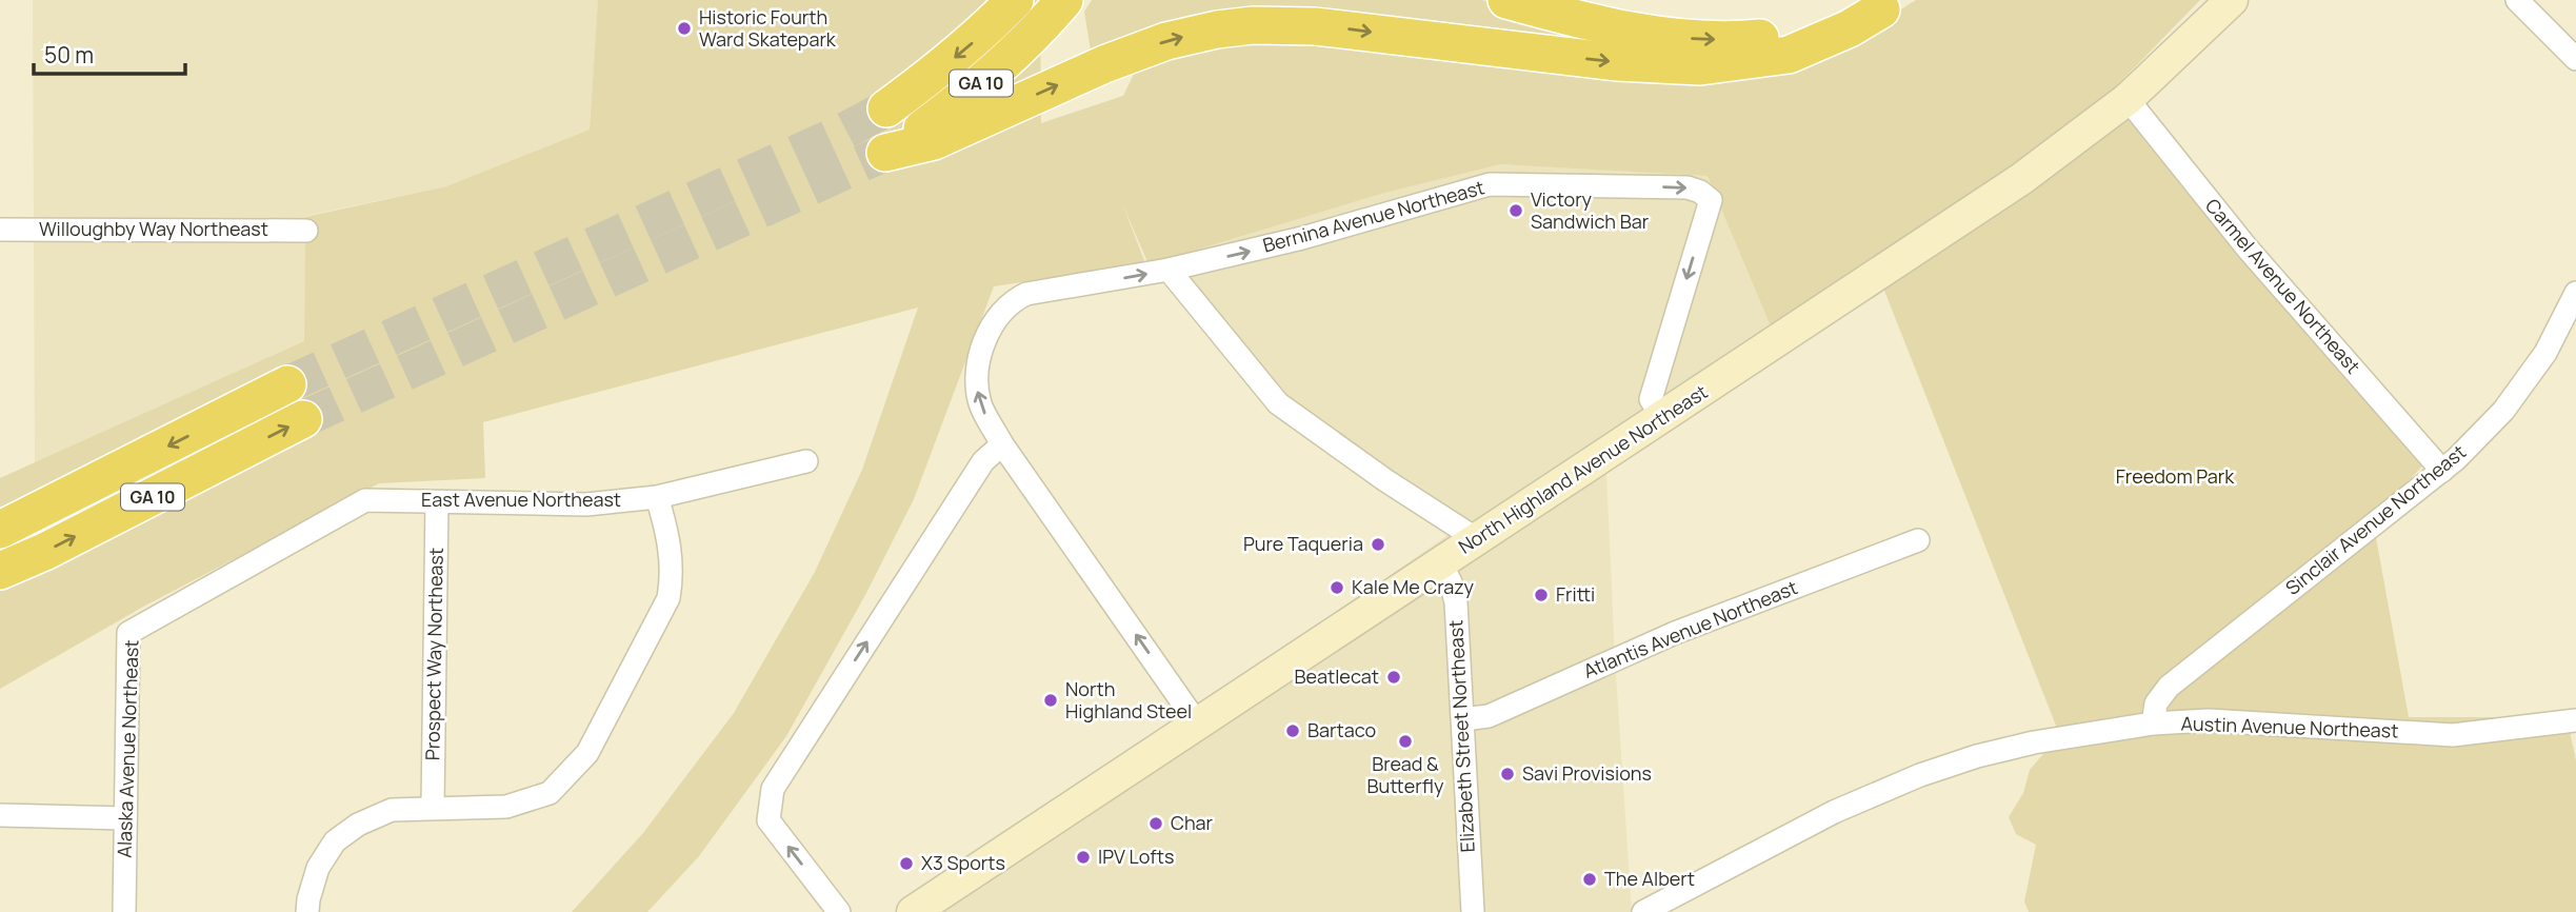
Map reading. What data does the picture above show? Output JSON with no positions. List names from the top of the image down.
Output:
{
  "streets": {
    "highway": ["GA 10"],
    "main road": ["North Highland Avenue Northeast"],
    "street": [
      "Bernina Avenue Northeast",
      "Willoughby Way Northeast",
      "Carmel Avenue Northeast",
      "East Avenue Northeast",
      "Sinclair Avenue Northeast",
      "Atlantis Avenue Northeast",
      "Prospect Way Northeast",
      "Austin Avenue Northeast",
      "Elizabeth Street Northeast",
      "Alaska Avenue Northeast"
    ]
  },
  "crossings": [
    ["Bernina Avenue Northeast", "North Highland Avenue Northeast"],
    ["Carmel Avenue Northeast", "North Highland Avenue Northeast"],
    ["Carmel Avenue Northeast", "Sinclair Avenue Northeast"],
    ["North Highland Avenue Northeast", "Elizabeth Street Northeast"],
    ["East Avenue Northeast", "Prospect Way Northeast"],
    ["East Avenue Northeast", "Alaska Avenue Northeast"],
    ["Sinclair Avenue Northeast", "Austin Avenue Northeast"],
    ["Atlantis Avenue Northeast", "Elizabeth Street Northeast"]
  ],
  "parks": ["Freedom Park"],
  "places": [
    "Historic Fourth Ward Skatepark",
    "Victory Sandwich Bar",
    "Pure Taqueria",
    "Kale Me Crazy",
    "Fritti",
    "Beatlecat",
    "North Highland Steel",
    "Bartaco",
    "Bread & Butterfly",
    "Savi Provisions",
    "Char",
    "IPV Lofts",
    "X3 Sports",
    "The Albert"
  ],
  "scale_bar": "50 m"
}
